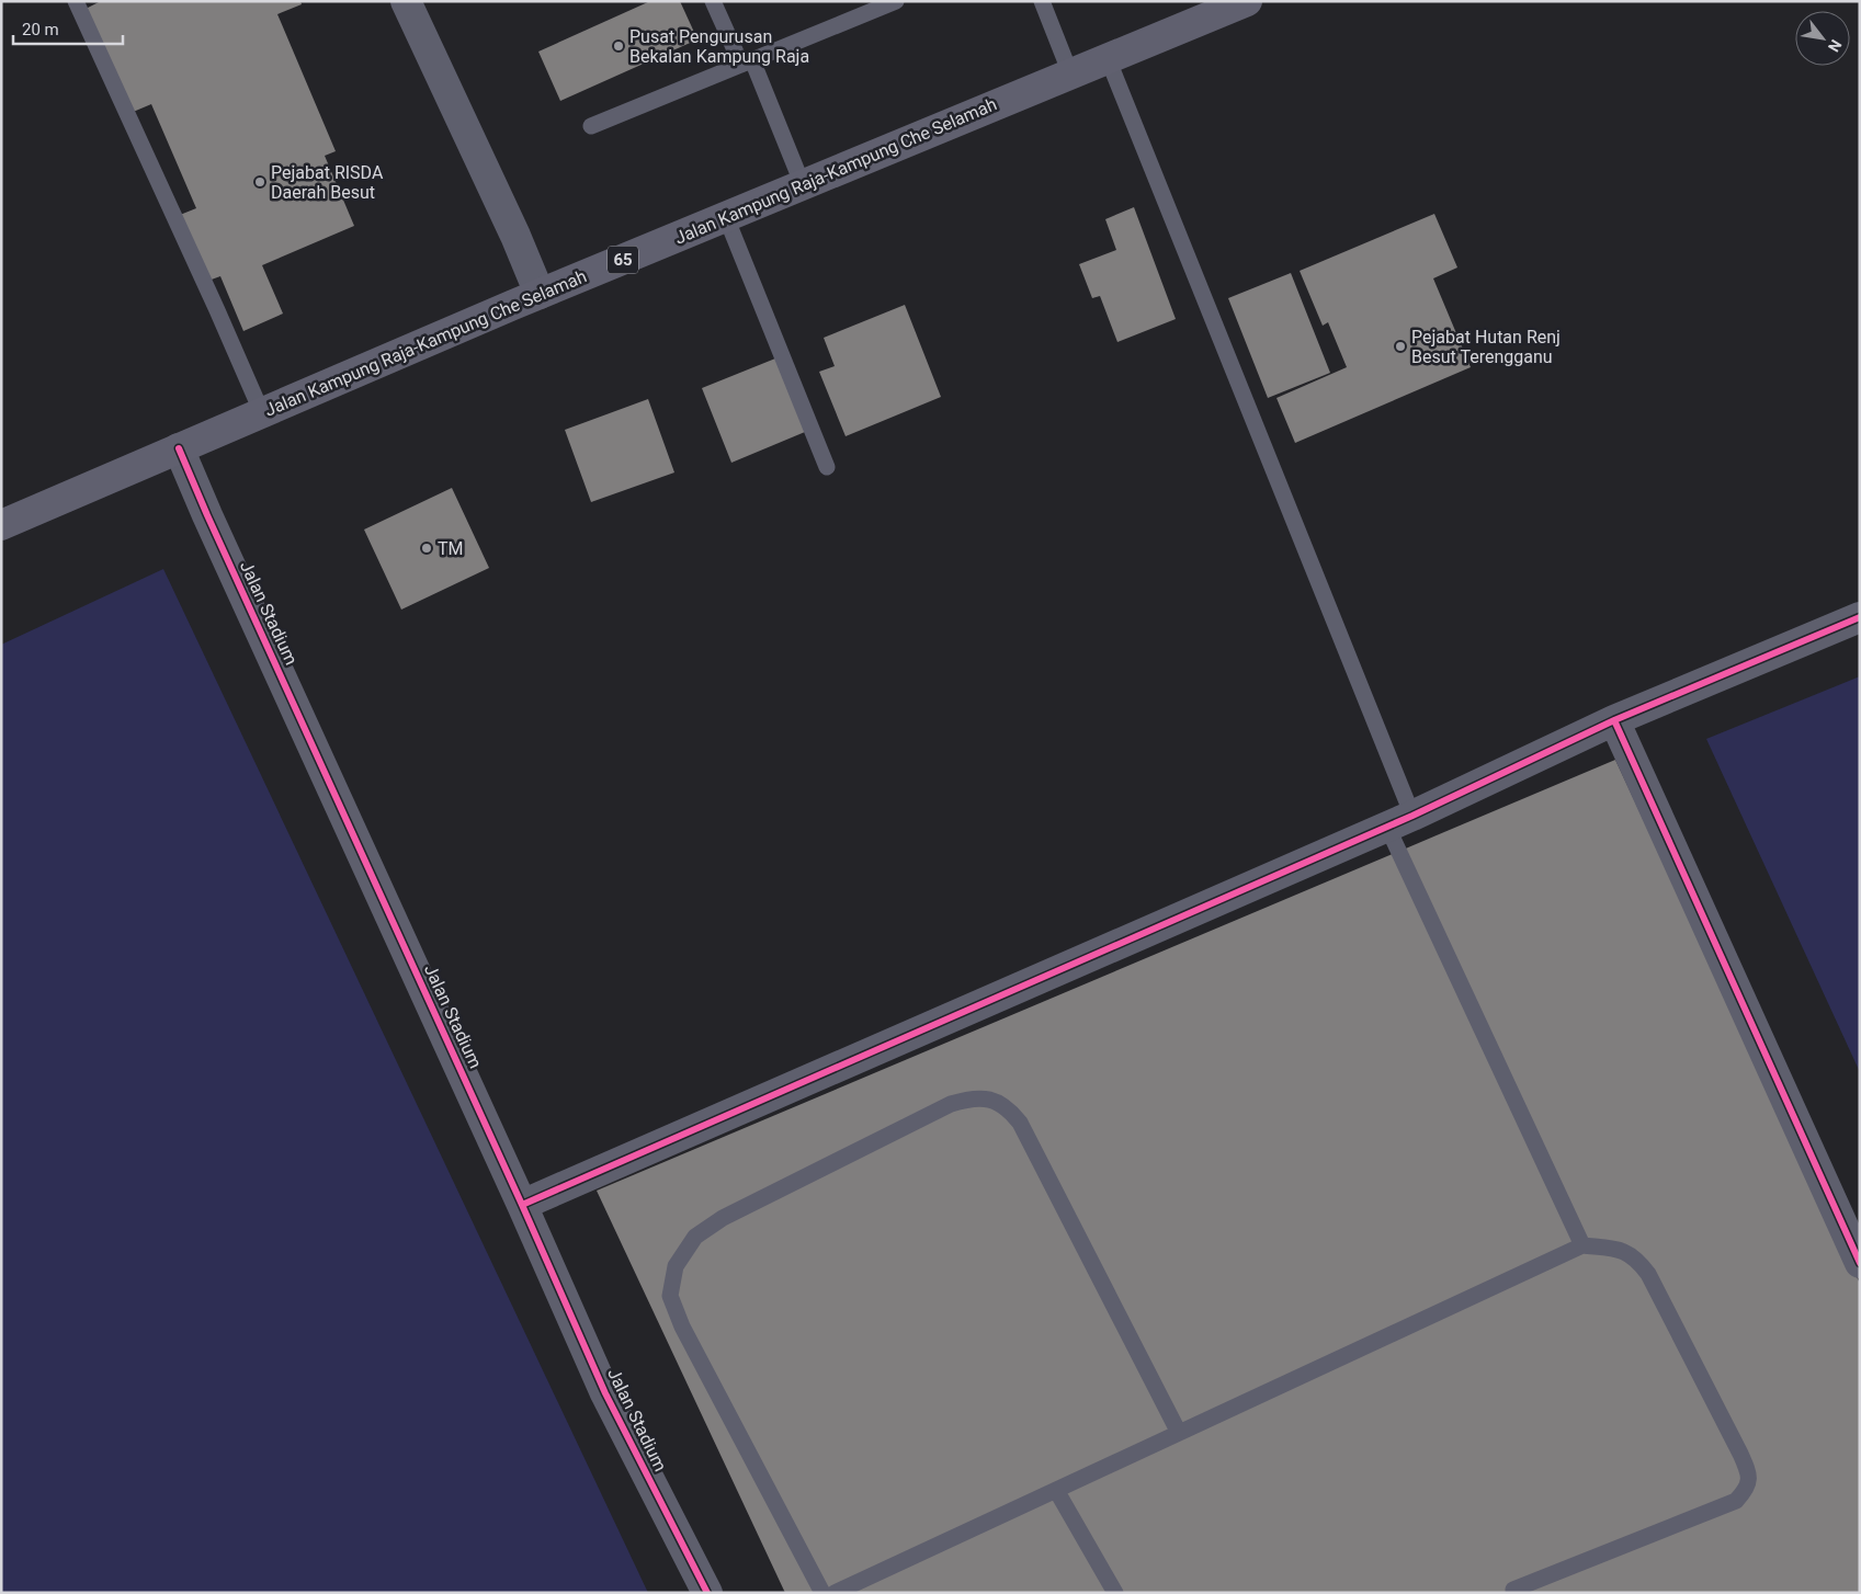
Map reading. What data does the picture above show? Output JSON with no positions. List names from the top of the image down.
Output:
{
  "streets": {
    "main road": ["Jalan Kampung Raja-Kampung Che Selamah", "65"],
    "street": ["Jalan Stadium"]
  },
  "crossings": [
    ["Jalan Kampung Raja-Kampung Che Selamah", "Jalan Stadium"]
  ],
  "places": [
    "Pusat Pengurusan Bekalan Kampung Raja",
    "Pejabat RISDA Daerah Besut",
    "Pejabat Hutan Renj Besut Terengganu",
    "TM"
  ],
  "scale_bar": "20 m",
  "north": "bottom right"
}
